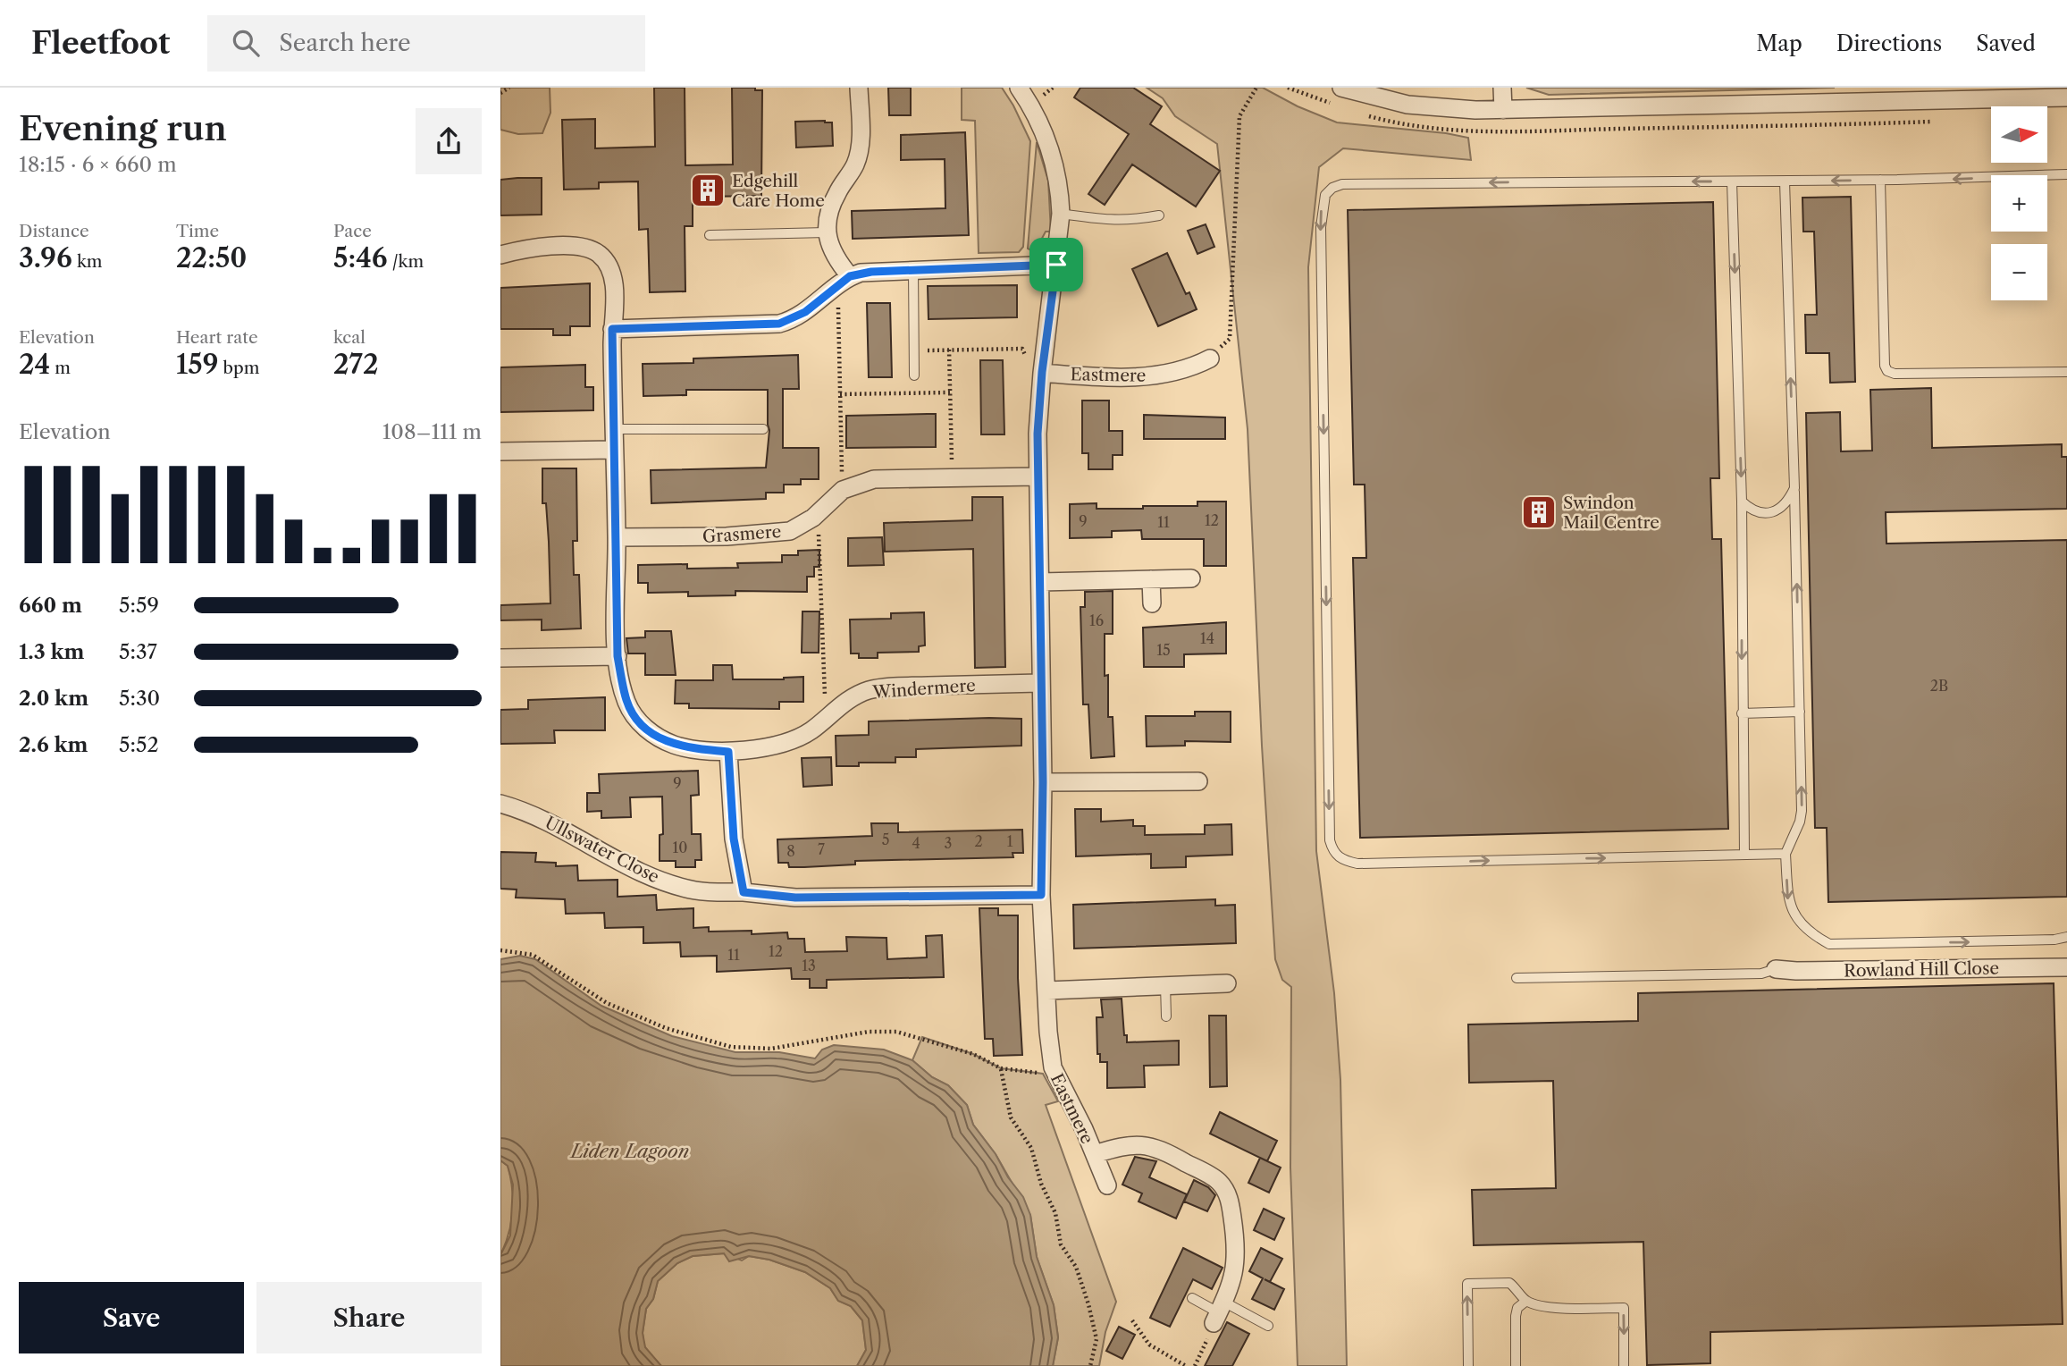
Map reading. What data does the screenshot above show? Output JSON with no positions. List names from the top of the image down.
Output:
{
  "streets": {
    "street": [
      "Eastmere",
      "Grasmere",
      "Windermere",
      "Ullswater Close",
      "Rowland Hill Close"
    ]
  },
  "crossings": [
    ["Eastmere", "Grasmere"],
    ["Eastmere", "Windermere"],
    ["Eastmere", "Ullswater Close"],
    ["Grasmere", "Windermere"]
  ],
  "water": ["Liden Lagoon"],
  "places": {
    "building": ["Edgehill Care Home", "Swindon Mail Centre"]
  },
  "house_numbers": [
    "12",
    "9",
    "11",
    "16",
    "14",
    "15",
    "2B",
    "9",
    "5",
    "2",
    "1",
    "4",
    "3",
    "10",
    "7",
    "8",
    "12",
    "11",
    "13"
  ],
  "north": "right",
  "page": {
    "header": "Fleetfoot",
    "search": "Search here",
    "nav": ["Map", "Directions", "Saved"],
    "heading": ["Evening run", "18:15 · 6 × 660 m"],
    "map_buttons": ["+", "−"],
    "stats": [
      ["Distance", "3.96 km"],
      ["Time", "22:50"],
      ["Pace", "5:46 /km"],
      ["Elevation", "24 m"],
      ["Heart rate", "159 bpm"],
      ["kcal", "272"]
    ],
    "chart": ["Elevation", "108–111 m"],
    "list": [
      {
        "name": "660 m",
        "note": "5:59"
      },
      {
        "name": "1.3 km",
        "note": "5:37"
      },
      {
        "name": "2.0 km",
        "note": "5:30"
      },
      {
        "name": "2.6 km",
        "note": "5:52"
      }
    ],
    "buttons": ["Save", "Share"]
  }
}
